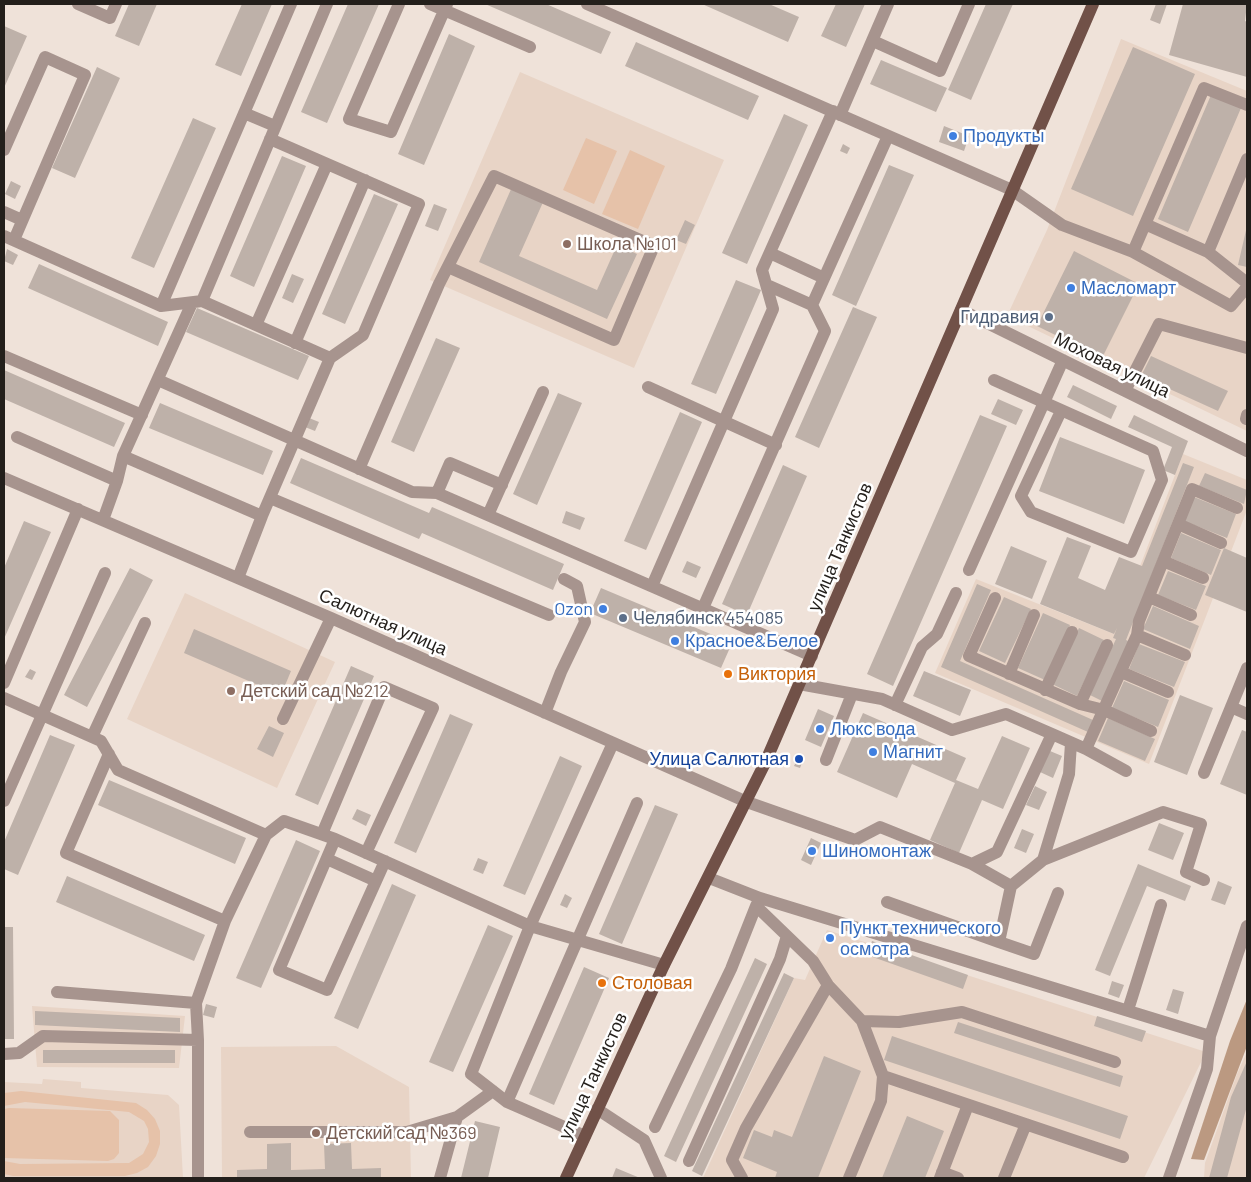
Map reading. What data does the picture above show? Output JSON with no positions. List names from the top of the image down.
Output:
{
  "streets": {
    "main road": ["улица Танкистов"],
    "street": ["Моховая улица", "Салютная улица"]
  },
  "crossings": [
    ["Моховая улица", "улица Танкистов"],
    ["улица Танкистов", "Салютная улица"]
  ],
  "places": [
    "Продукты",
    "Школа №101",
    "Масломарт",
    "Гидравия",
    "Ozon",
    "Челябинск 454085",
    "Красное&Белое",
    "Виктория",
    "Детский сад №212",
    "Люкс вода",
    "Магнит",
    "Улица Салютная",
    "Шиномонтаж",
    "Пункт технического осмотра",
    "Столовая",
    "Детский сад №369"
  ]
}
